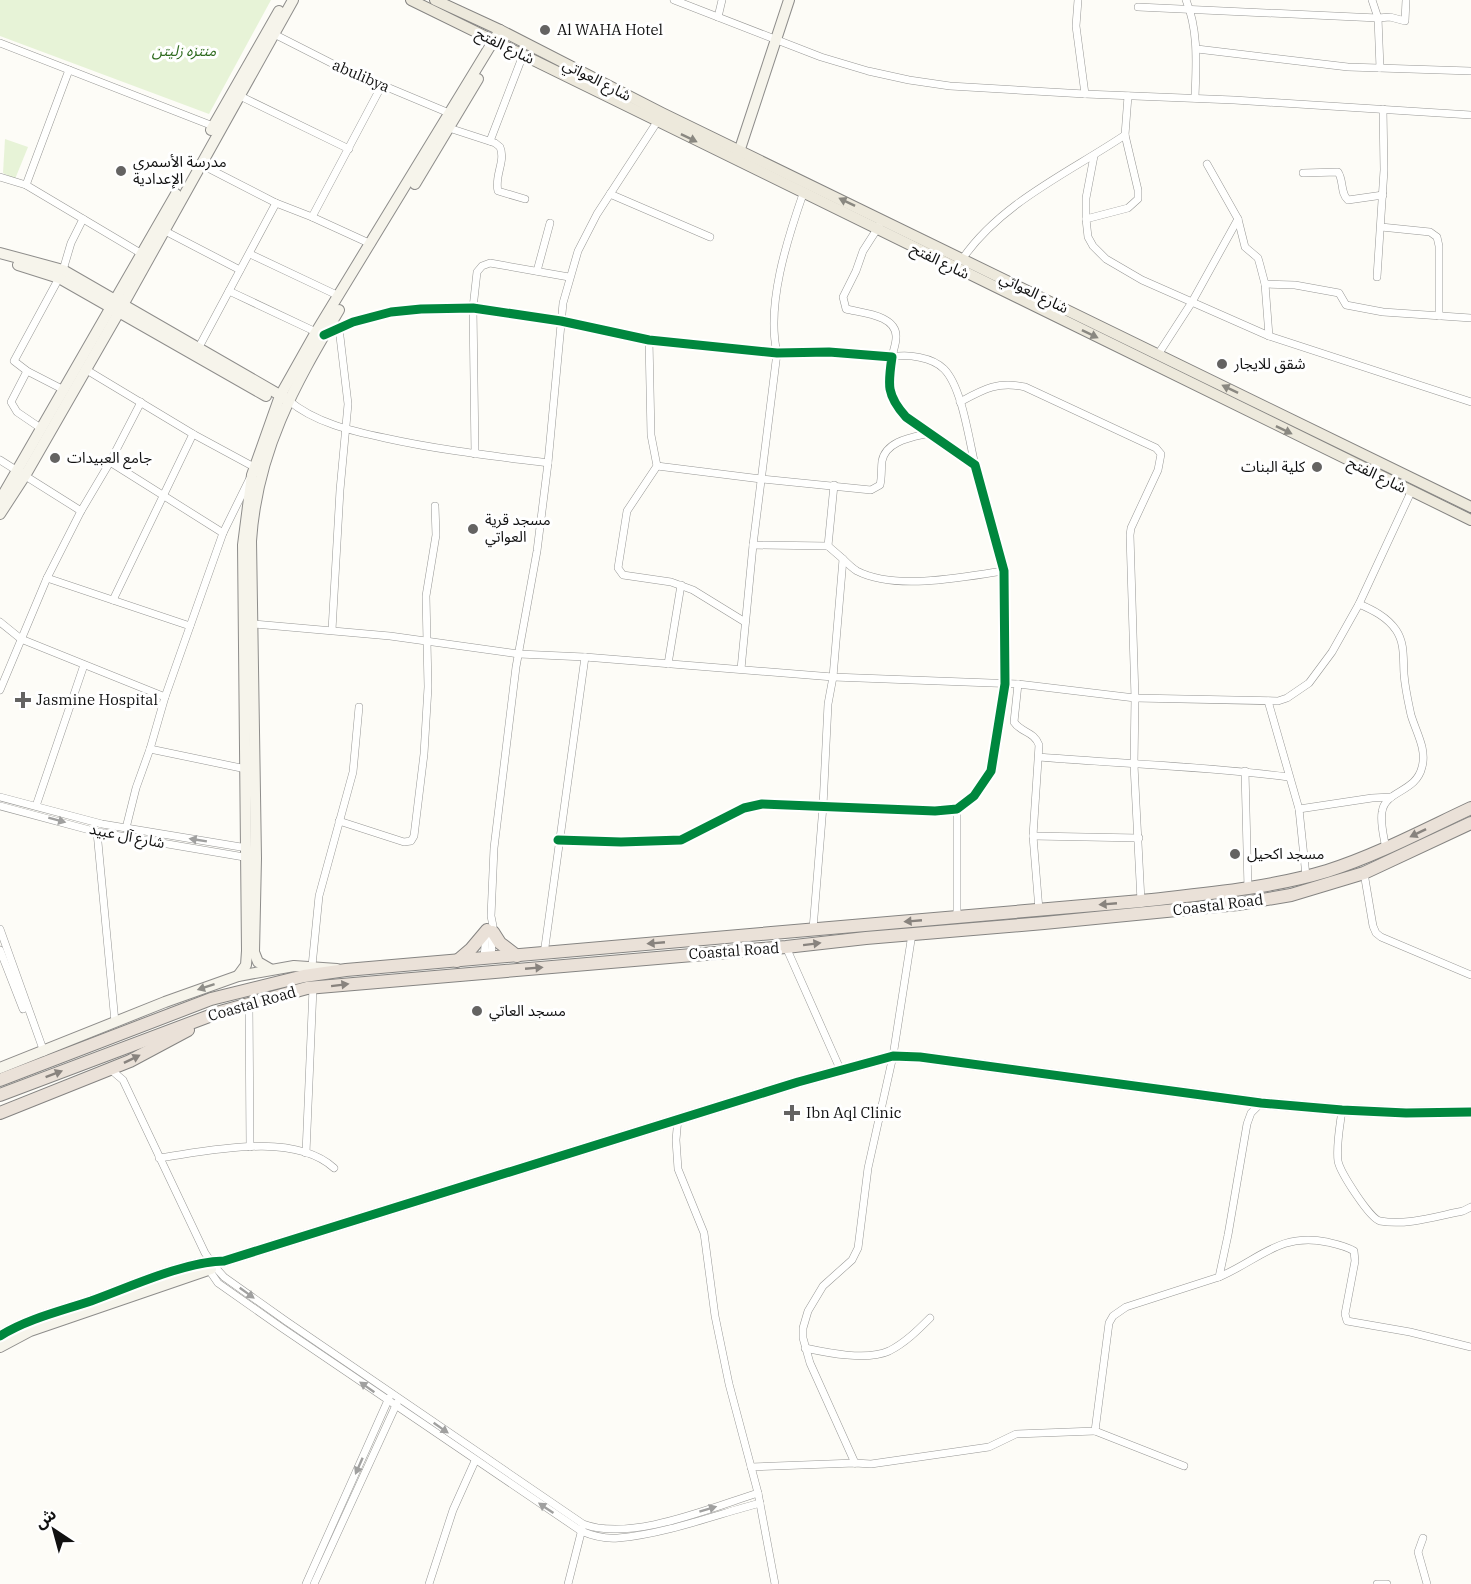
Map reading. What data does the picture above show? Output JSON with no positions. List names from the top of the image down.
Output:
{
  "streets": {
    "highway": ["Coastal Road"],
    "main road": ["شارع الفتح", "شارع العواتي"],
    "street": ["abulibya", "شارع آل عبيد"]
  },
  "crossings": [
    ["شارع الفتح", "شارع العواتي"]
  ],
  "one_way": ["شارع الفتح"],
  "parks": ["منتزه زليتن"],
  "places": {
    "other": [
      "Al WAHA Hotel",
      "مدرسة الأسمري الإعدادية",
      "شقق للايجار",
      "جامع العبيدات",
      "كلية البنات",
      "مسجد قرية العواتي",
      "مسجد اكحيل",
      "مسجد العاتي"
    ],
    "health": ["Jasmine Hospital", "Ibn Aql Clinic"]
  },
  "north": "top left"
}
